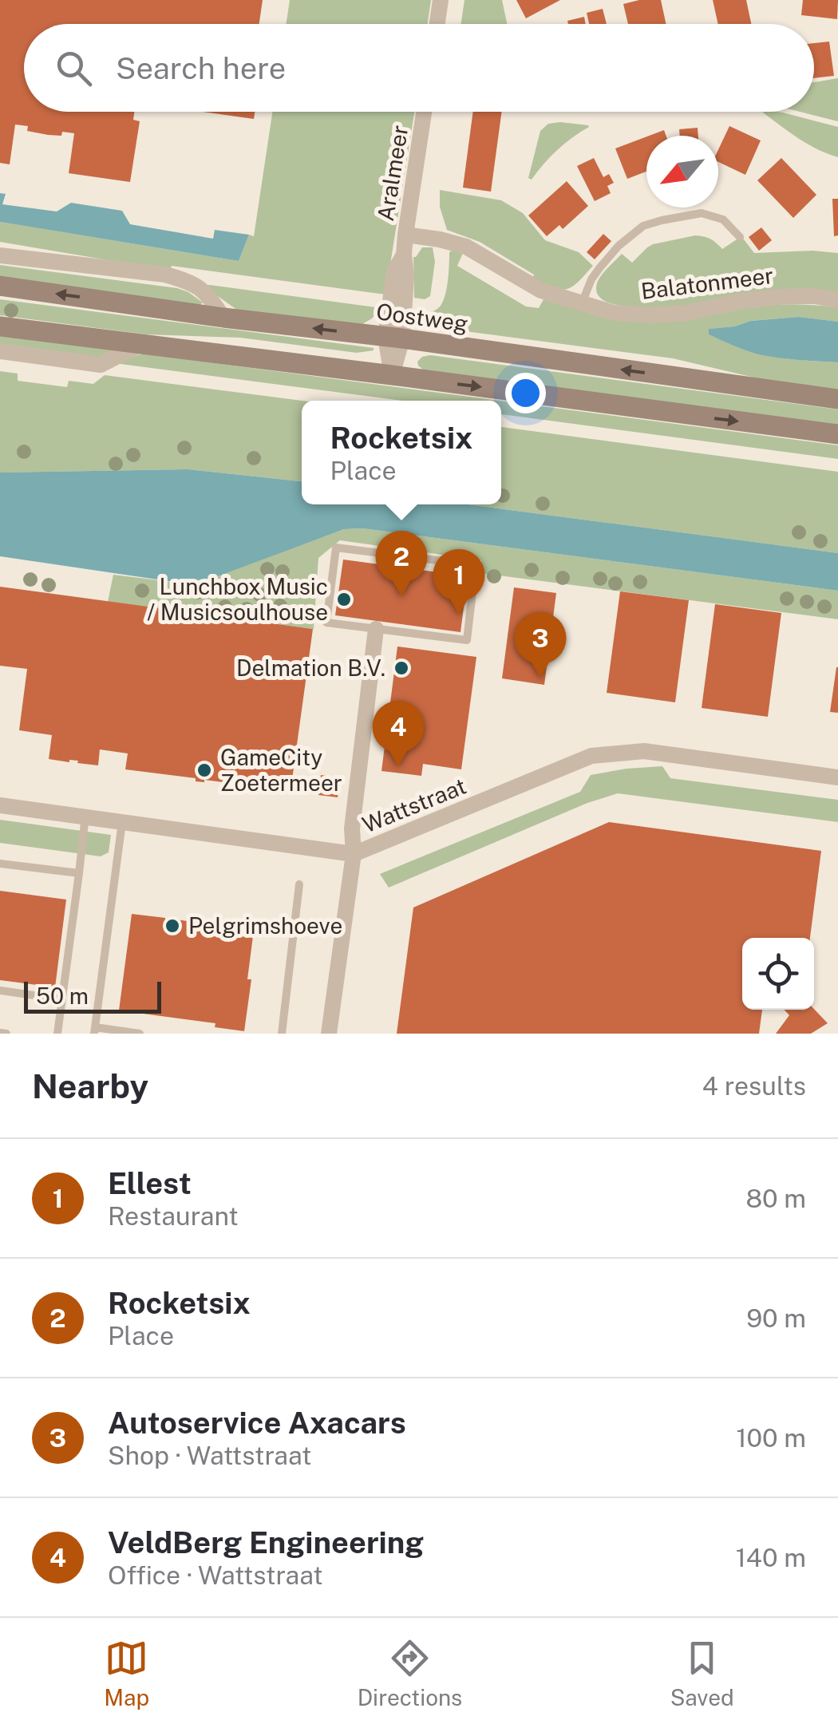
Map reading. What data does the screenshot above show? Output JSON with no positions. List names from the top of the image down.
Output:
{
  "streets": {
    "main road": ["Oostweg"],
    "street": ["Aralmeer", "Balatonmeer", "Wattstraat"]
  },
  "crossings": [
    ["Aralmeer", "Balatonmeer"],
    ["Aralmeer", "Oostweg"]
  ],
  "places": [
    "Lunchbox Music / Musicsoulhouse",
    "Delmation B.V.",
    "GameCity Zoetermeer",
    "Pelgrimshoeve"
  ],
  "scale_bar": "50 m",
  "north": "bottom left",
  "page": {
    "search": "Search here",
    "popup": ["Rocketsix", "Place"],
    "pins": [
      "2",
      "1",
      "3",
      "4"
    ],
    "scale": "50 m",
    "heading": ["Nearby", "4 results"],
    "list": [
      {
        "mark": "1",
        "name": "Ellest",
        "note": "Restaurant",
        "value": "80 m"
      },
      {
        "mark": "2",
        "name": "Rocketsix",
        "note": "Place",
        "value": "90 m"
      },
      {
        "mark": "3",
        "name": "Autoservice Axacars",
        "note": "Shop · Wattstraat",
        "value": "100 m"
      },
      {
        "mark": "4",
        "name": "VeldBerg Engineering",
        "note": "Office · Wattstraat",
        "value": "140 m"
      }
    ],
    "nav": ["Map", "Directions", "Saved"]
  }
}
